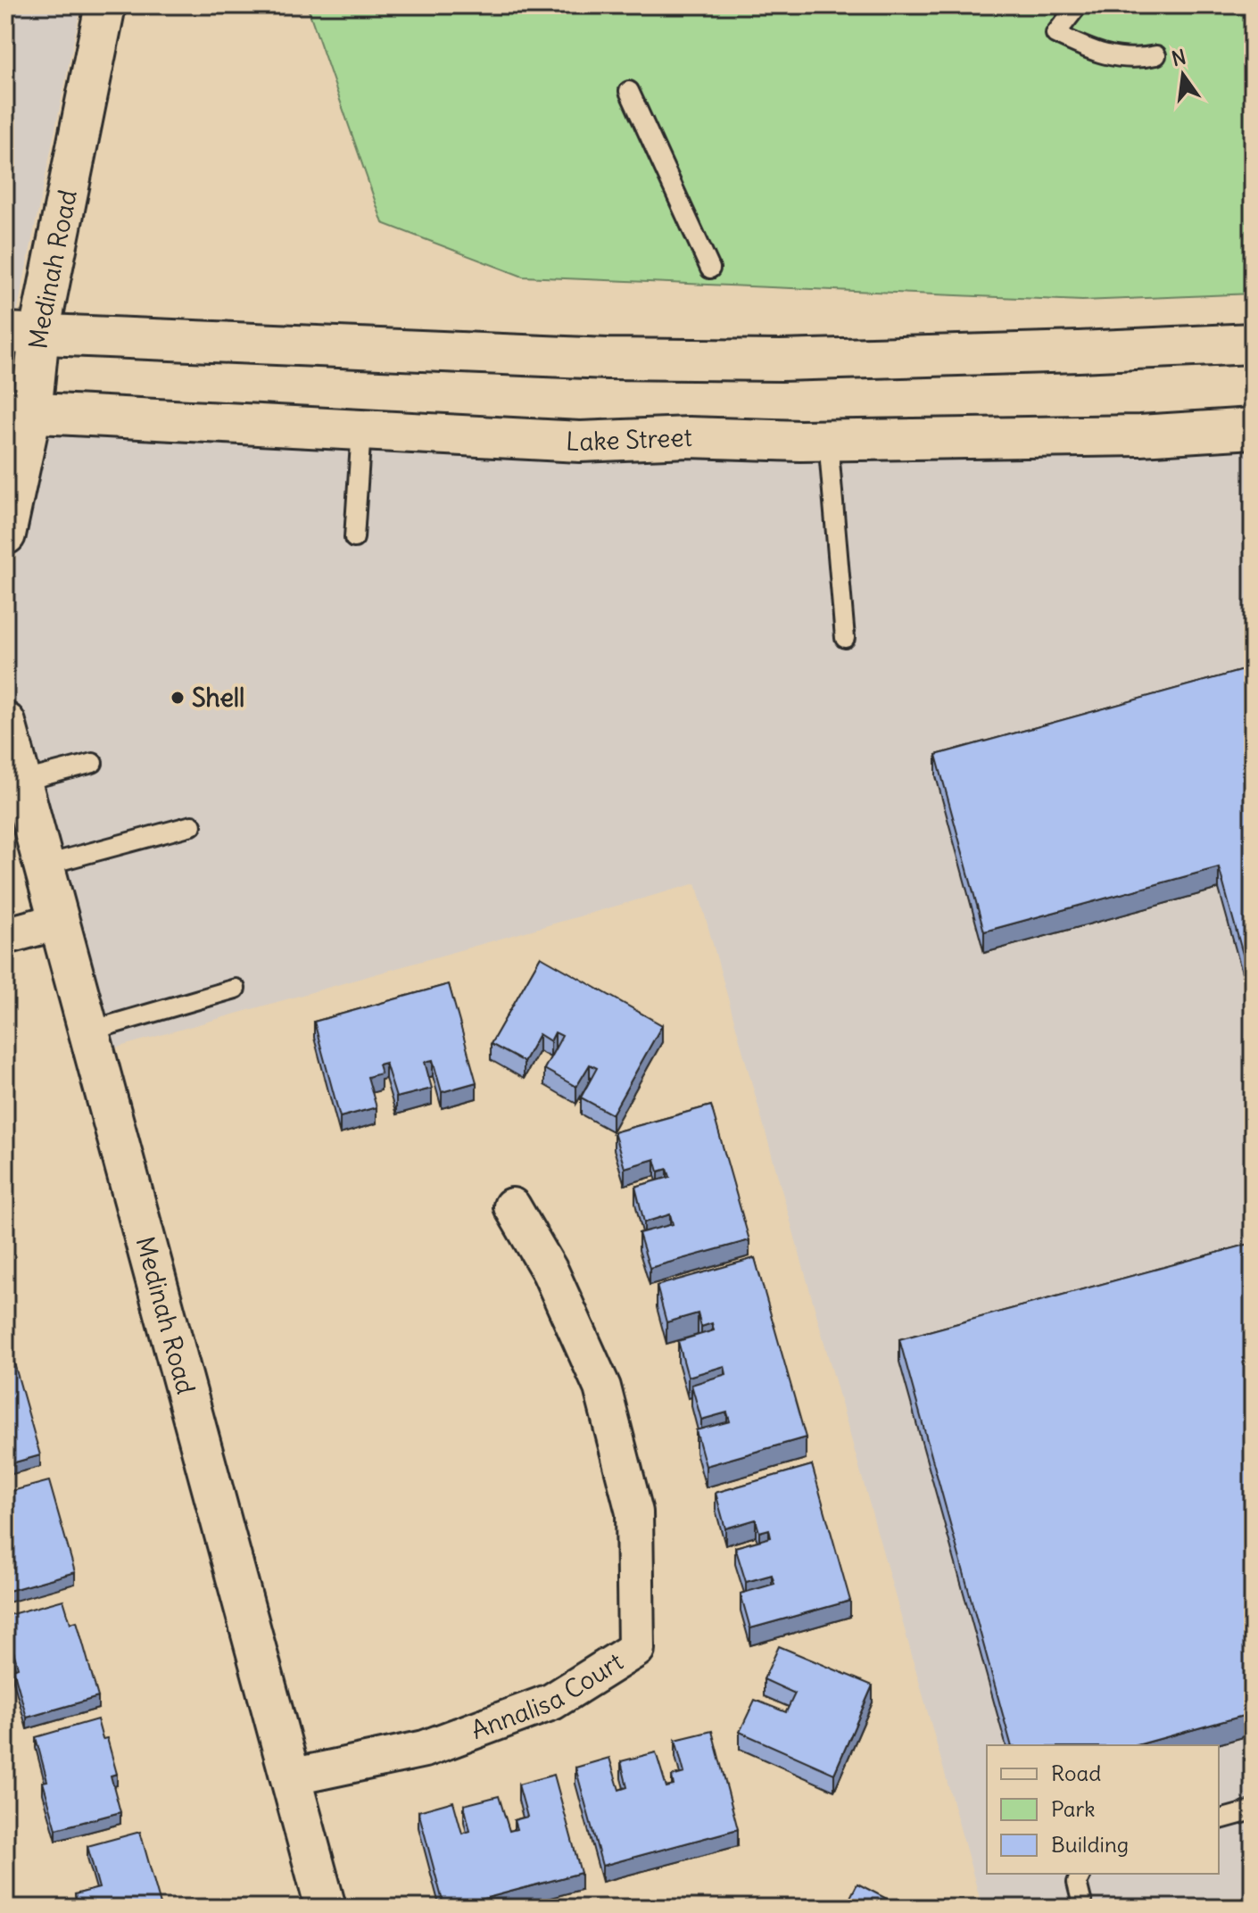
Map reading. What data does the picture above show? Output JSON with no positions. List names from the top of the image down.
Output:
{
  "streets": {
    "main road": ["Medinah Road", "Lake Street"],
    "street": ["Annalisa Court"]
  },
  "crossings": [
    ["Medinah Road", "Lake Street"],
    ["Medinah Road", "Annalisa Court"]
  ],
  "places": ["Shell"],
  "legend": ["Road", "Park", "Building"],
  "north": "top"
}
